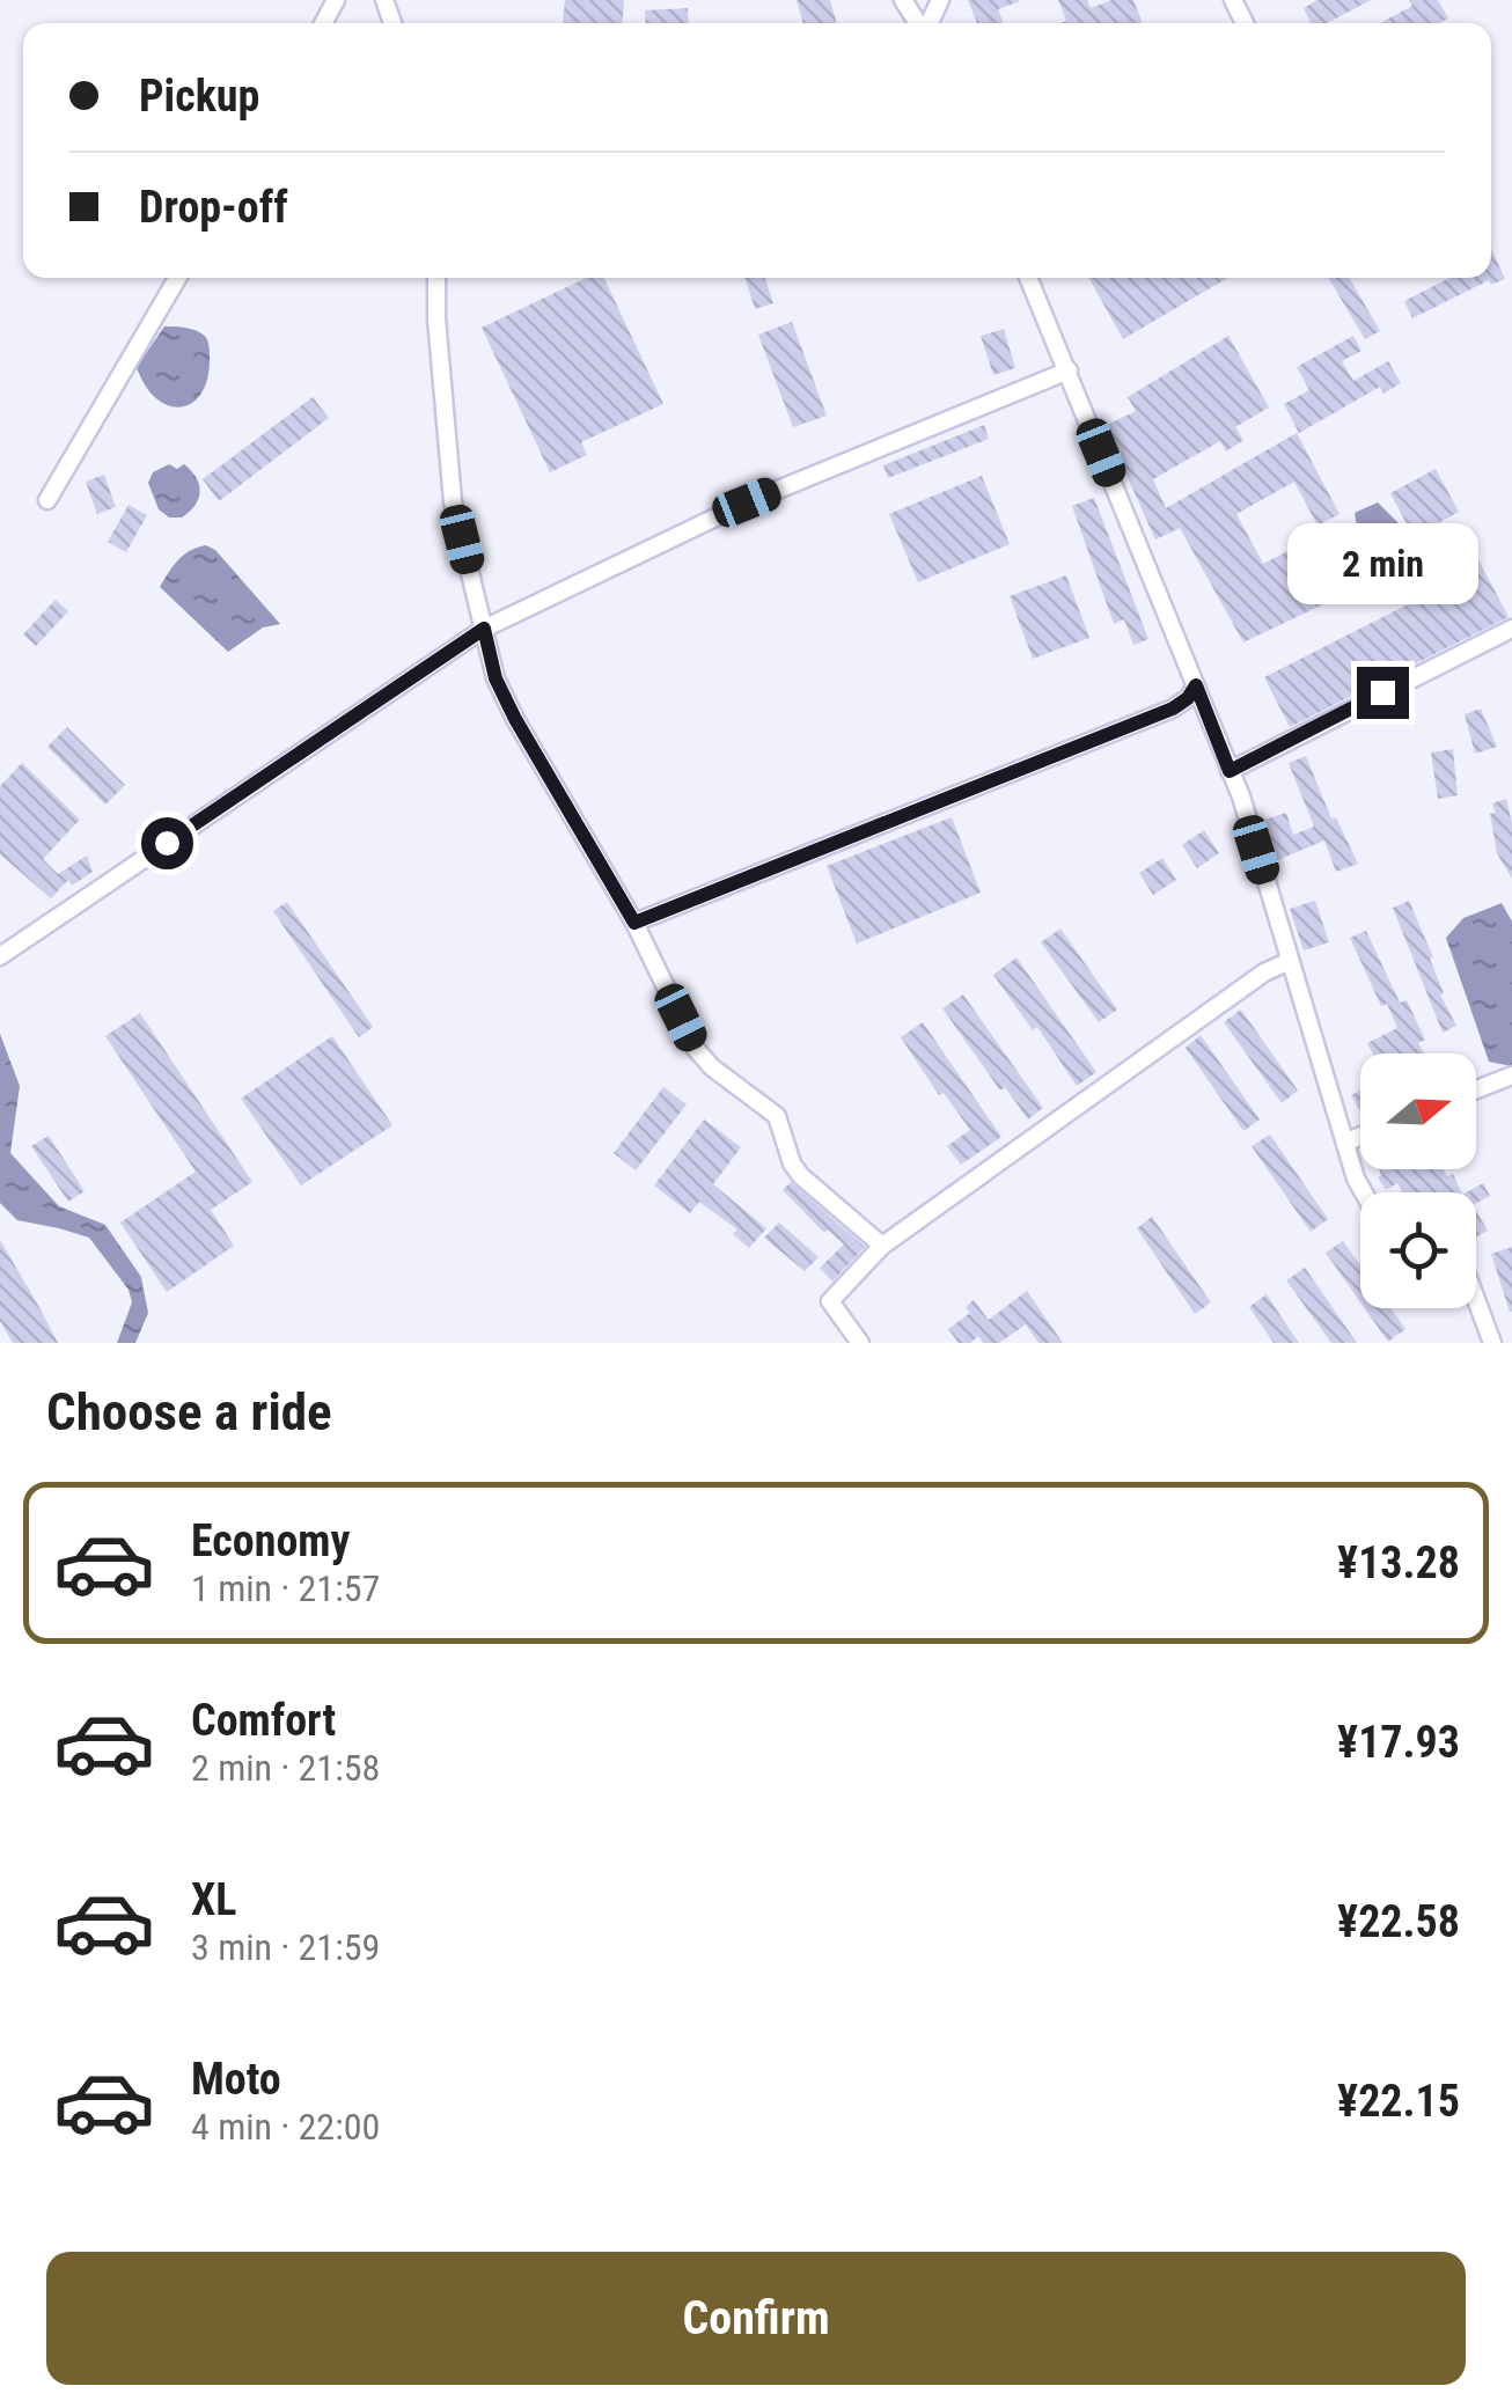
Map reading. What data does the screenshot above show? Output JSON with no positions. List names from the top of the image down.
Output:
{
  "north": "right",
  "page": {
    "banner": ["Pickup", "Drop-off"],
    "bubble": "2 min",
    "heading": "Choose a ride",
    "list": [
      {
        "name": "Economy",
        "note": "1 min · 21:57",
        "value": "¥13.28"
      },
      {
        "name": "Comfort",
        "note": "2 min · 21:58",
        "value": "¥17.93"
      },
      {
        "name": "XL",
        "note": "3 min · 21:59",
        "value": "¥22.58"
      },
      {
        "name": "Moto",
        "note": "4 min · 22:00",
        "value": "¥22.15"
      }
    ],
    "buttons": "Confirm"
  }
}
